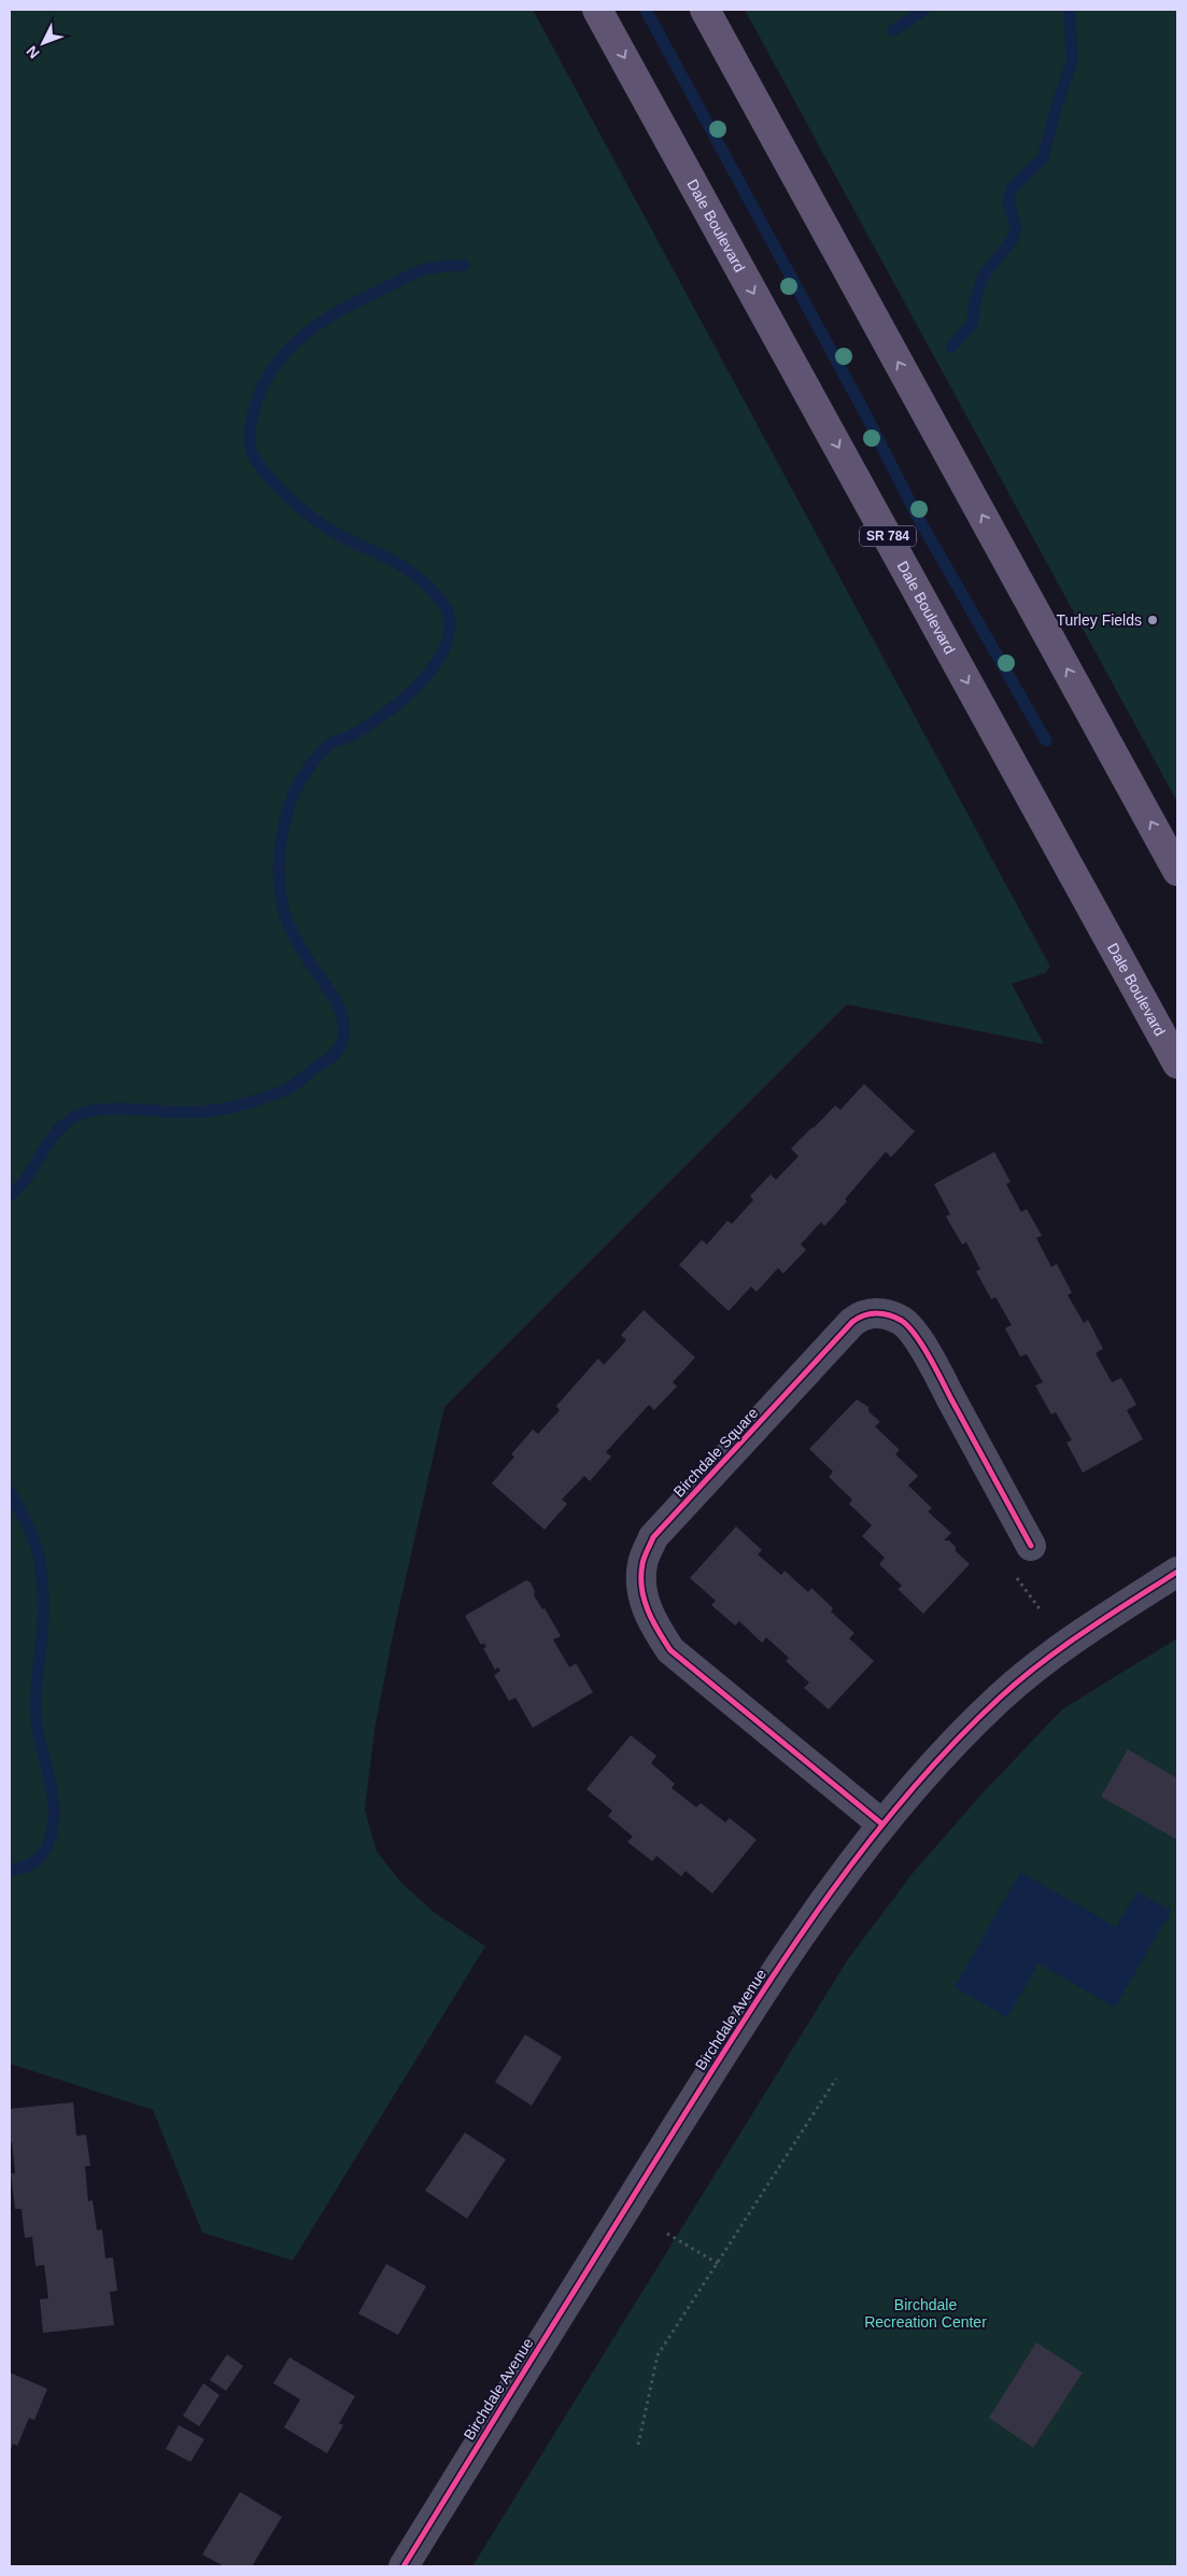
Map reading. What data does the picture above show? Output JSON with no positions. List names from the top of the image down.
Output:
{
  "streets": {
    "main road": ["Dale Boulevard", "SR 784"],
    "street": ["Birchdale Square", "Birchdale Avenue"]
  },
  "crossings": [
    ["Birchdale Square", "Birchdale Avenue"]
  ],
  "parks": ["Birchdale Recreation Center"],
  "places": ["Turley Fields"],
  "north": "bottom left"
}
